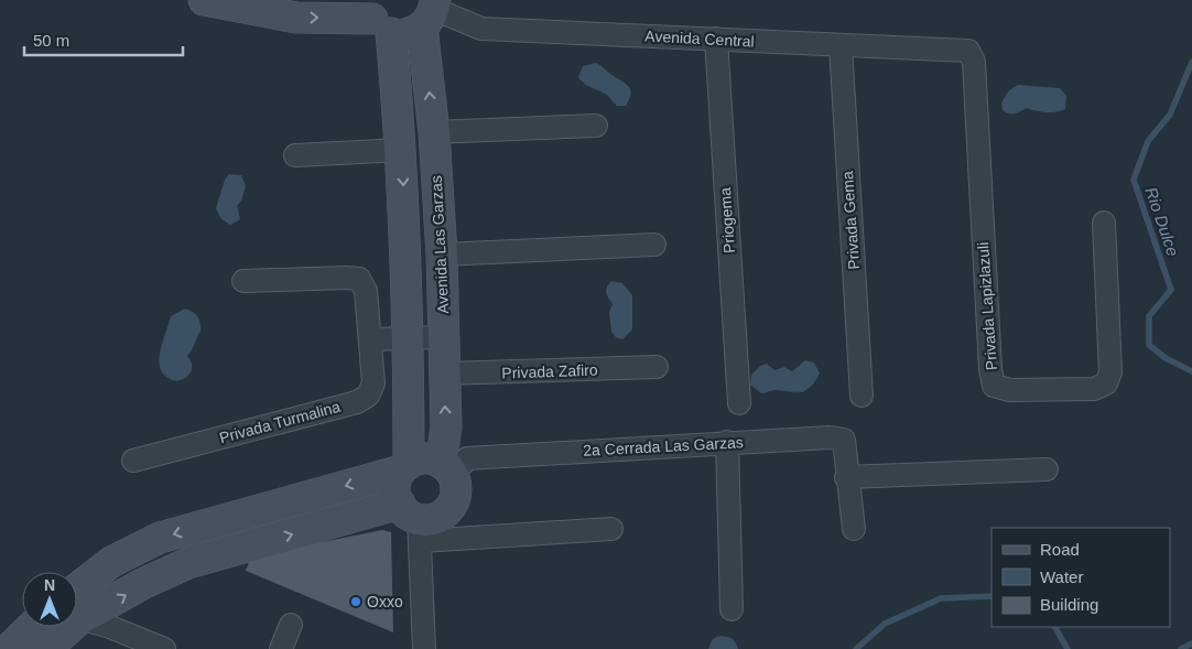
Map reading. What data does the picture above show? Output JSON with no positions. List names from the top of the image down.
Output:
{
  "streets": {
    "street": [
      "Avenida Central",
      "Priogema",
      "Privada Gema",
      "Avenida Las Garzas",
      "Privada Lapizlazuli",
      "Privada Zafiro",
      "Privada Turmalina",
      "2a Cerrada Las Garzas"
    ]
  },
  "crossings": [
    ["Avenida Central", "Priogema"],
    ["Avenida Central", "Privada Gema"],
    ["Avenida Central", "Avenida Las Garzas"],
    ["Avenida Central", "Privada Lapizlazuli"],
    ["Avenida Las Garzas", "Privada Zafiro"],
    ["Avenida Las Garzas", "2a Cerrada Las Garzas"]
  ],
  "water": ["Rio Dulce"],
  "places": ["Oxxo"],
  "legend": ["Road", "Water", "Building"],
  "scale_bar": "50 m",
  "north": "top"
}
